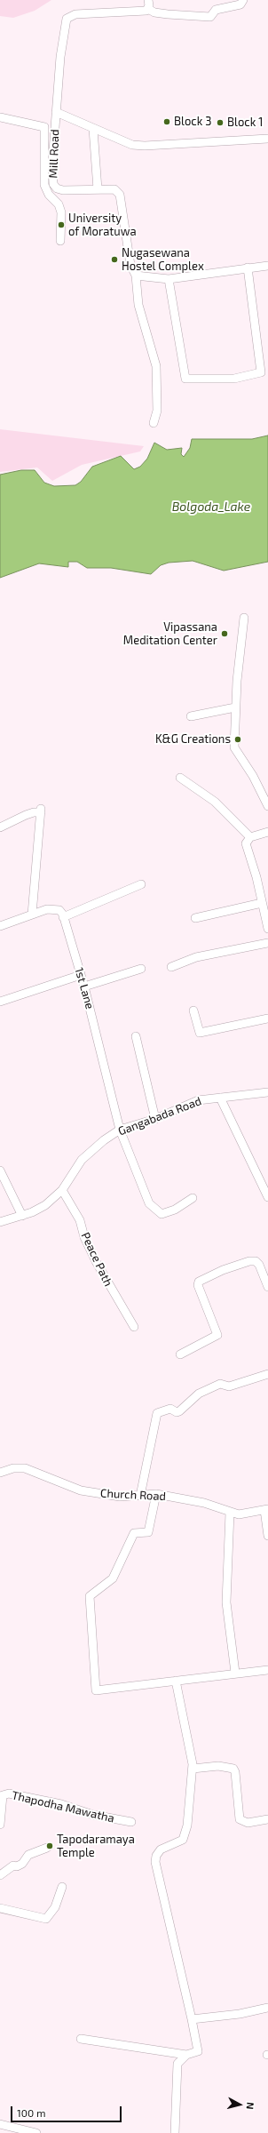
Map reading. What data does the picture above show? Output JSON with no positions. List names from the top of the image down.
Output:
{
  "streets": {
    "street": [
      "Mill Road",
      "1st Lane",
      "Gangabada Road",
      "Peace Path",
      "Church Road",
      "Thapodha Mawatha"
    ]
  },
  "crossings": [
    ["1st Lane", "Gangabada Road"],
    ["Gangabada Road", "Peace Path"]
  ],
  "water": ["Bolgoda_Lake"],
  "places": [
    "Block 3",
    "Block 1",
    "University of Moratuwa",
    "Nugasewana Hostel Complex",
    "Vipassana Meditation Center",
    "K&G Creations",
    "Tapodaramaya Temple"
  ],
  "scale_bar": "100 m",
  "north": "right"
}
